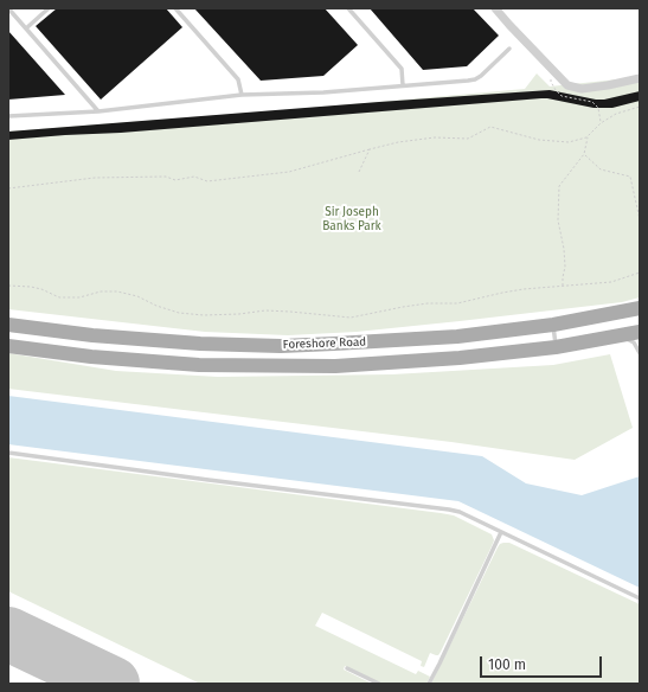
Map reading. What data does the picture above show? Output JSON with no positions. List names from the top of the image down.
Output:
{
  "streets": {
    "main road": ["Foreshore Road"]
  },
  "parks": ["Sir Joseph Banks Park"],
  "scale_bar": "100 m"
}
